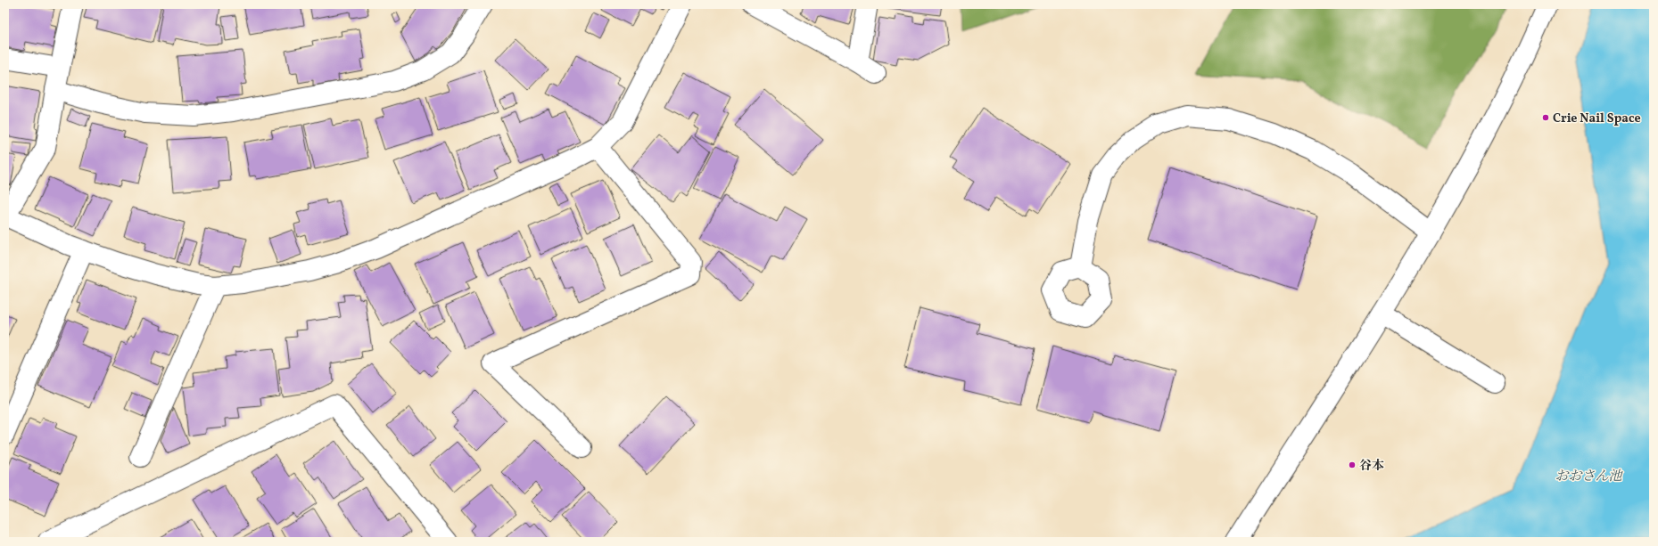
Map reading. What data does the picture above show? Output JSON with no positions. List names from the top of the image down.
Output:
{
  "water": ["おおさん池"],
  "places": ["Crie Nail Space", "谷本"]
}
